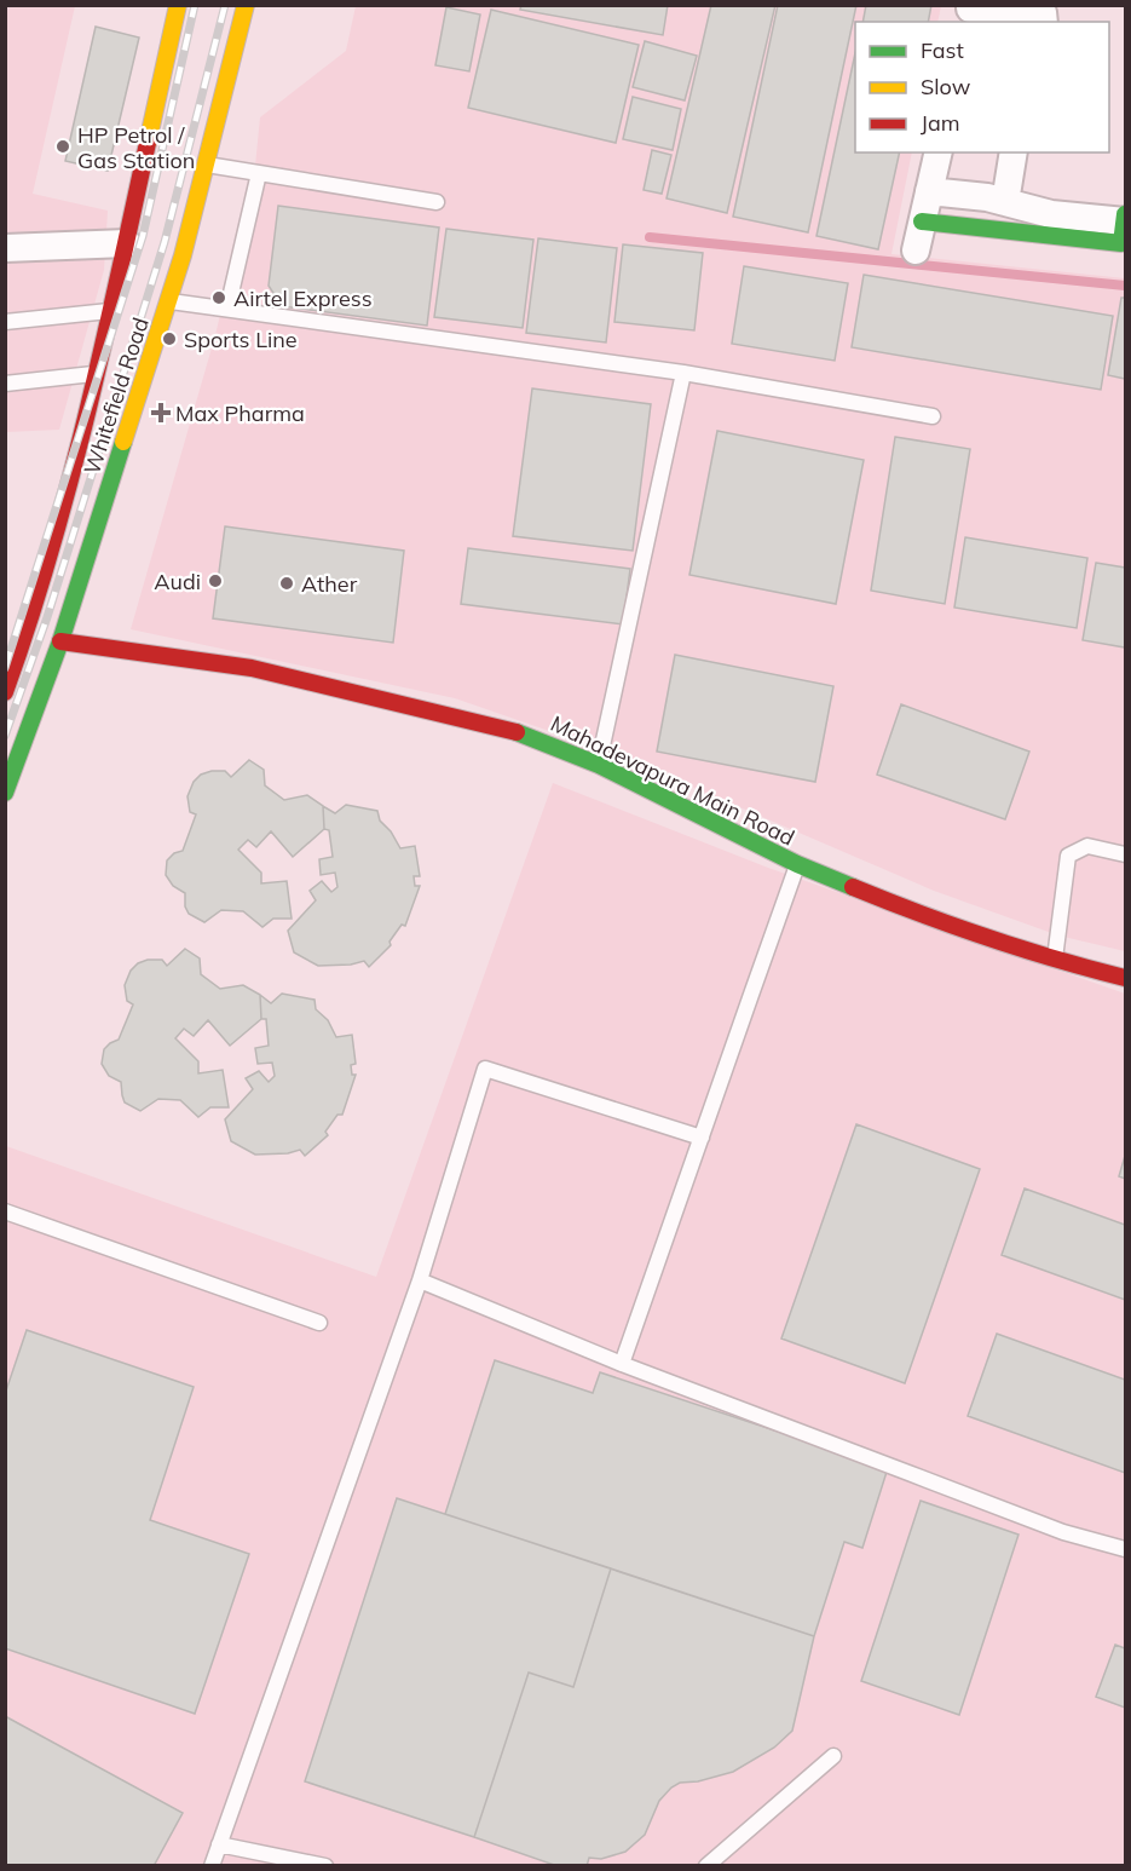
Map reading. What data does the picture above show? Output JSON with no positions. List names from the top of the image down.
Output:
{
  "streets": {
    "main road": ["Whitefield Road", "Mahadevapura Main Road"]
  },
  "crossings": [
    ["Whitefield Road", "Mahadevapura Main Road"]
  ],
  "places": {
    "other": [
      "HP Petrol / Gas Station",
      "Airtel Express",
      "Sports Line",
      "Audi",
      "Ather"
    ],
    "health": ["Max Pharma"]
  },
  "legend": ["Fast", "Slow", "Jam"]
}
